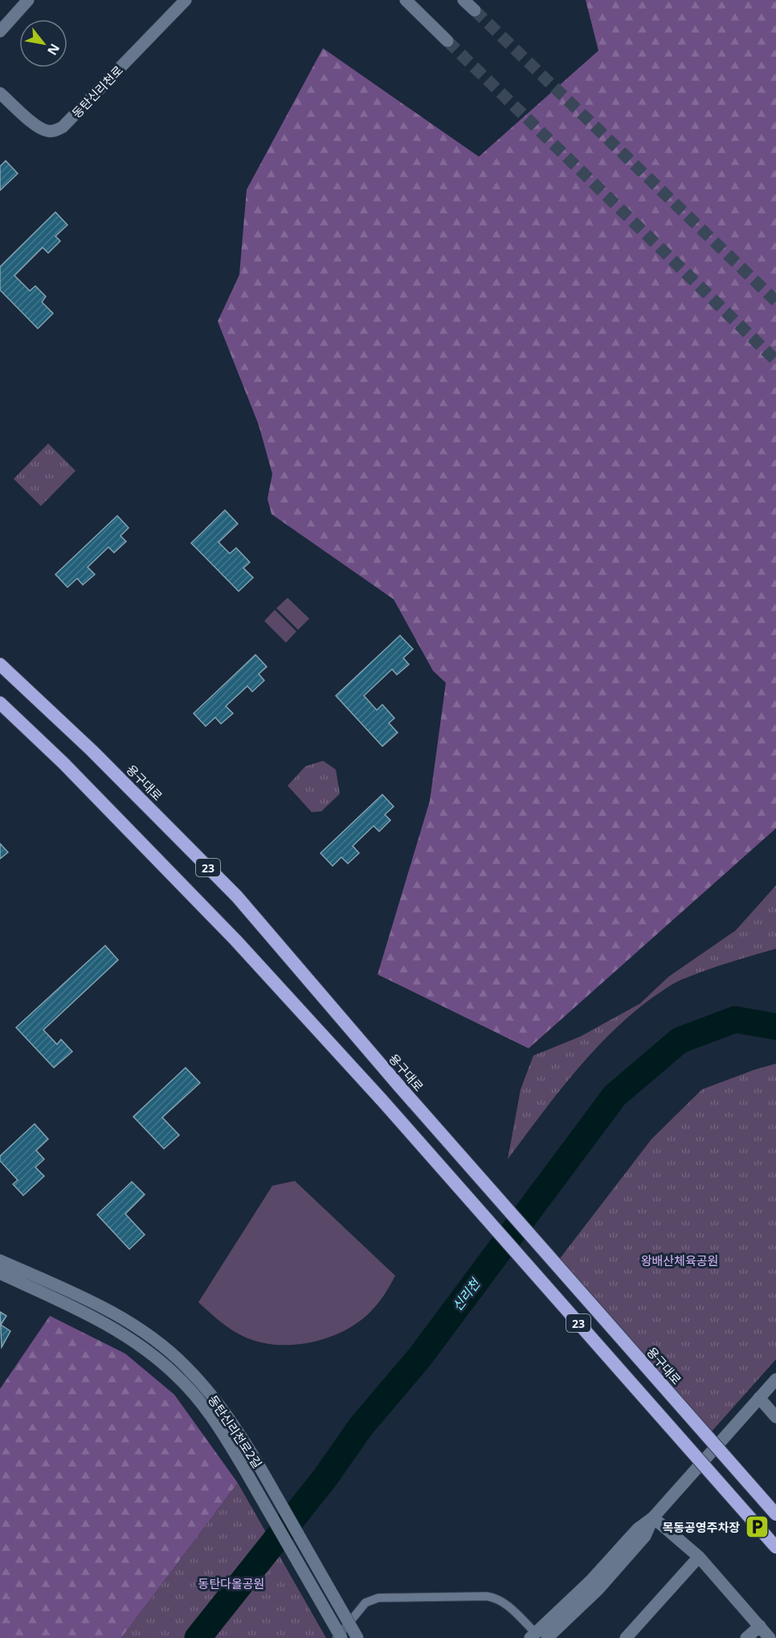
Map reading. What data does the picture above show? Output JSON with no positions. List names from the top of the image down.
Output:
{
  "streets": {
    "highway": ["용구대로", "23"],
    "street": ["동탄신리천로", "동탄신리천로2길"]
  },
  "water": ["신리천"],
  "parks": ["왕배산체육공원", "동탄다올공원"],
  "places": {
    "parking": ["목동공영주차장"]
  },
  "north": "bottom right"
}
